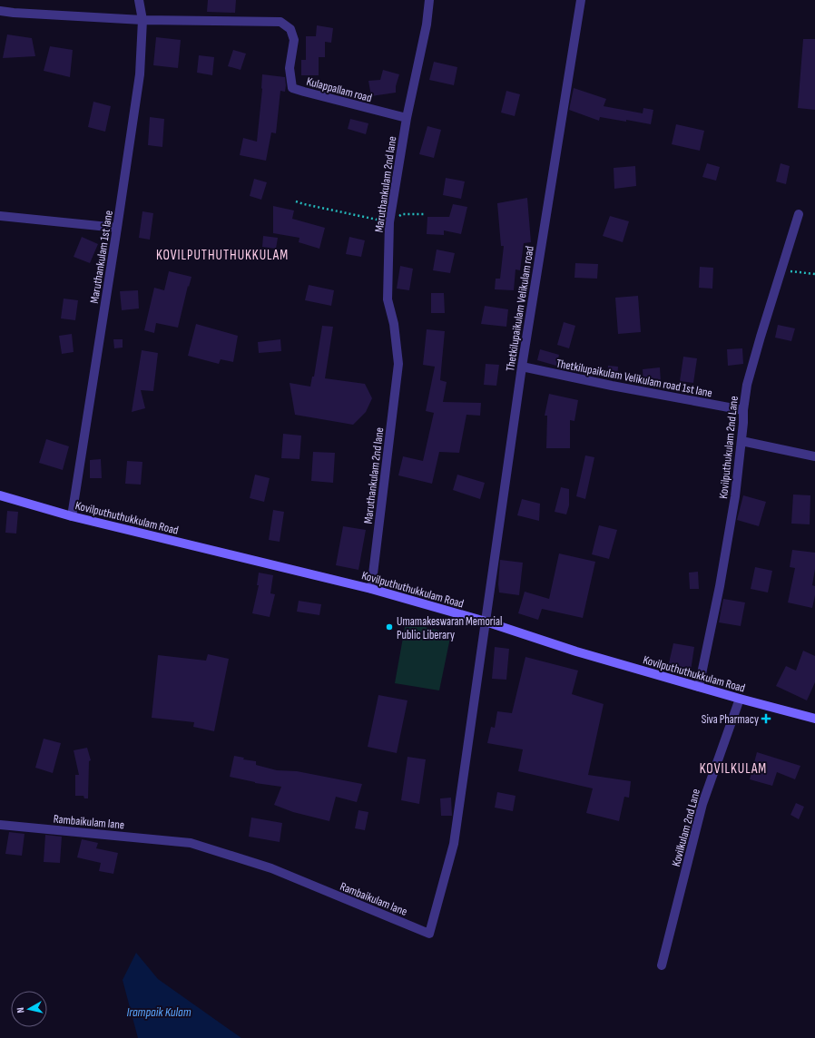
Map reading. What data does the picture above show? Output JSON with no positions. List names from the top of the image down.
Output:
{
  "streets": {
    "street": [
      "Kulappallam road",
      "Maruthankulam 2nd lane",
      "Maruthankulam 1st lane",
      "Thetkilupaikulam Velikulam road",
      "Thetkilupaikulam Velikulam road 1st lane",
      "Kovilputhukulam 2nd Lane",
      "Kovilputhuthukkulam Road",
      "Rambaikulam lane",
      "Kovilkulam 2nd Lane"
    ]
  },
  "crossings": [
    ["Kulappallam road", "Maruthankulam 2nd lane"],
    ["Kulappallam road", "Maruthankulam 1st lane"],
    ["Maruthankulam 2nd lane", "Kovilputhuthukkulam Road"],
    ["Maruthankulam 1st lane", "Kovilputhuthukkulam Road"],
    ["Thetkilupaikulam Velikulam road", "Thetkilupaikulam Velikulam road 1st lane"],
    ["Thetkilupaikulam Velikulam road", "Kovilputhuthukkulam Road"],
    ["Thetkilupaikulam Velikulam road", "Rambaikulam lane"],
    ["Thetkilupaikulam Velikulam road 1st lane", "Kovilputhukulam 2nd Lane"],
    ["Kovilputhukulam 2nd Lane", "Kovilputhuthukkulam Road"],
    ["Kovilputhuthukkulam Road", "Rambaikulam lane"],
    ["Kovilputhuthukkulam Road", "Kovilkulam 2nd Lane"]
  ],
  "districts": ["KOVILPUTHUTHUKKULAM", "KOVILKULAM"],
  "water": ["Irampaik Kulam"],
  "places": {
    "other": ["Umamakeswaran Memorial Public Liberary"],
    "health": ["Siva Pharmacy"]
  },
  "north": "left"
}
